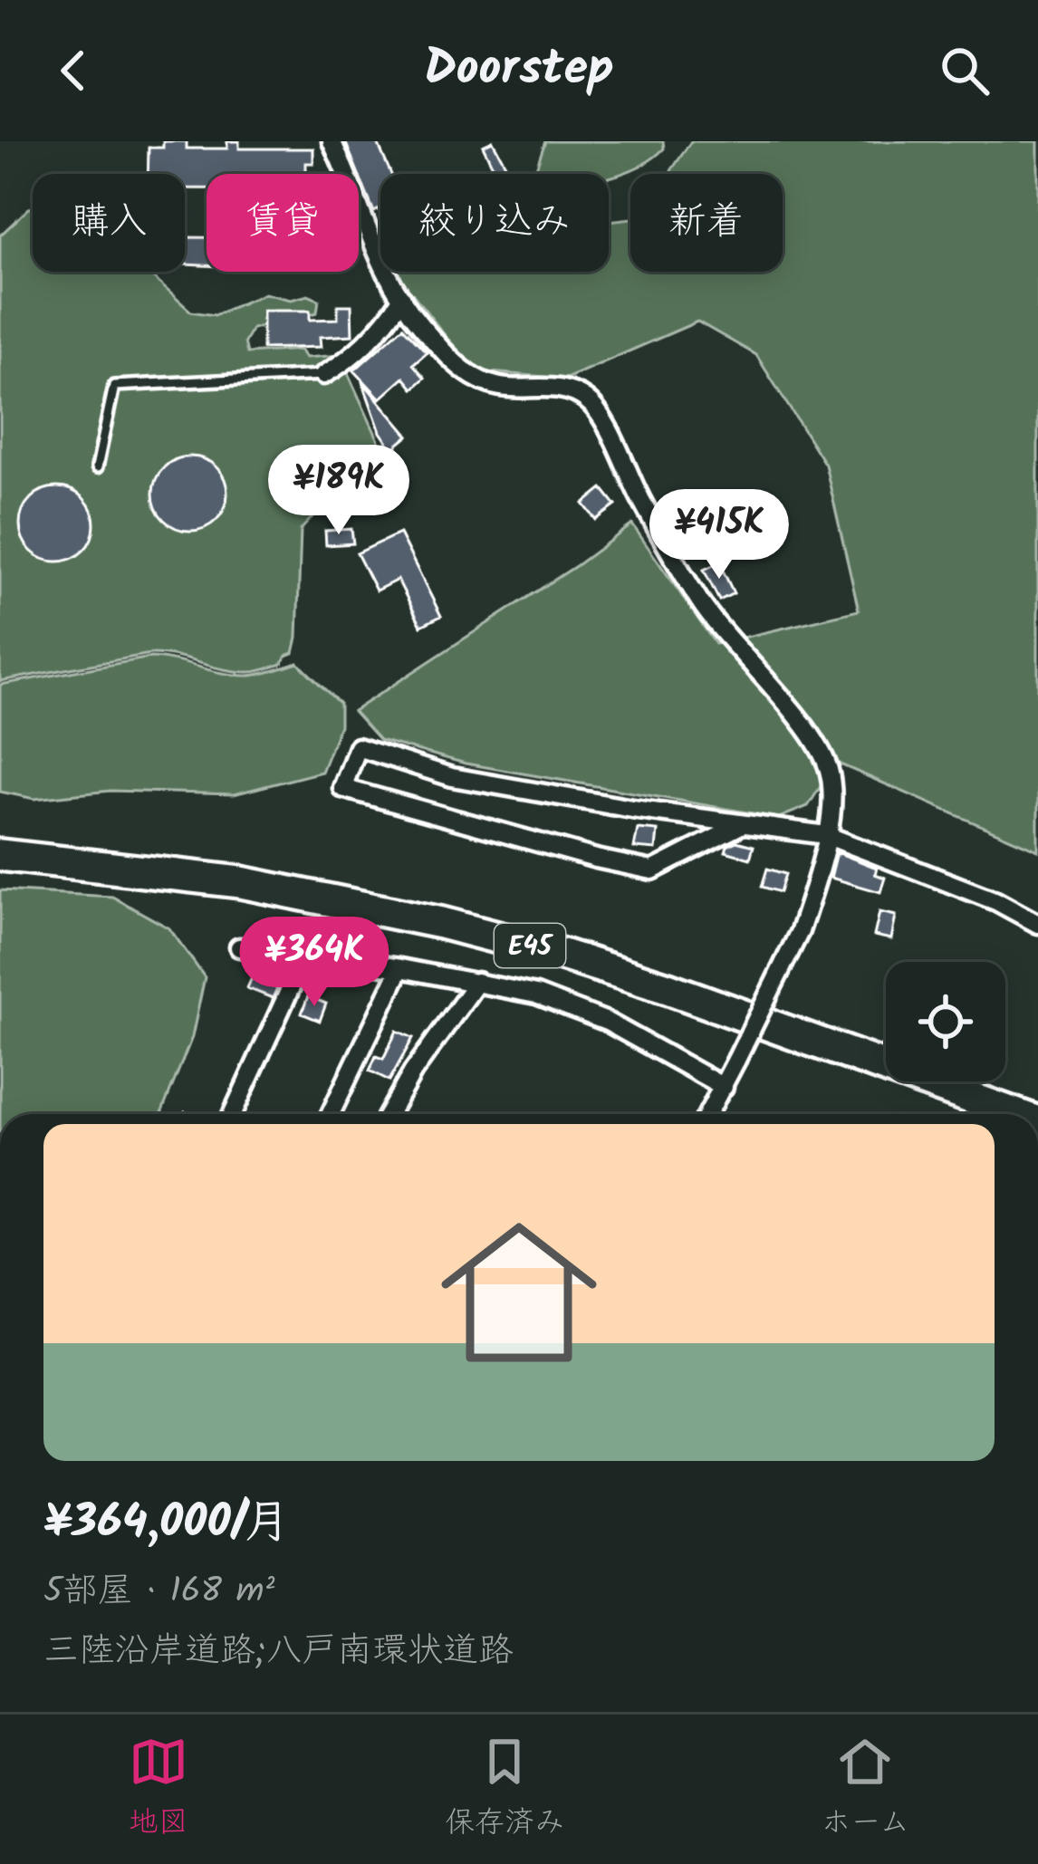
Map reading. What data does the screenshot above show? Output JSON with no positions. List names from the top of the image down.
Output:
{
  "streets": {
    "highway": ["E45"]
  },
  "page": {
    "header": "Doorstep",
    "chip": [
      "購入",
      "賃貸",
      "絞り込み",
      "新着"
    ],
    "price": ["¥189K", "¥415K", "¥364K"],
    "list": [
      {
        "name": "¥364,000/月",
        "note": "5部屋 · 168 m² · 三陸沿岸道路;八戸南環状道路"
      }
    ],
    "tabs": ["地図", "保存済み", "ホーム"]
  }
}
